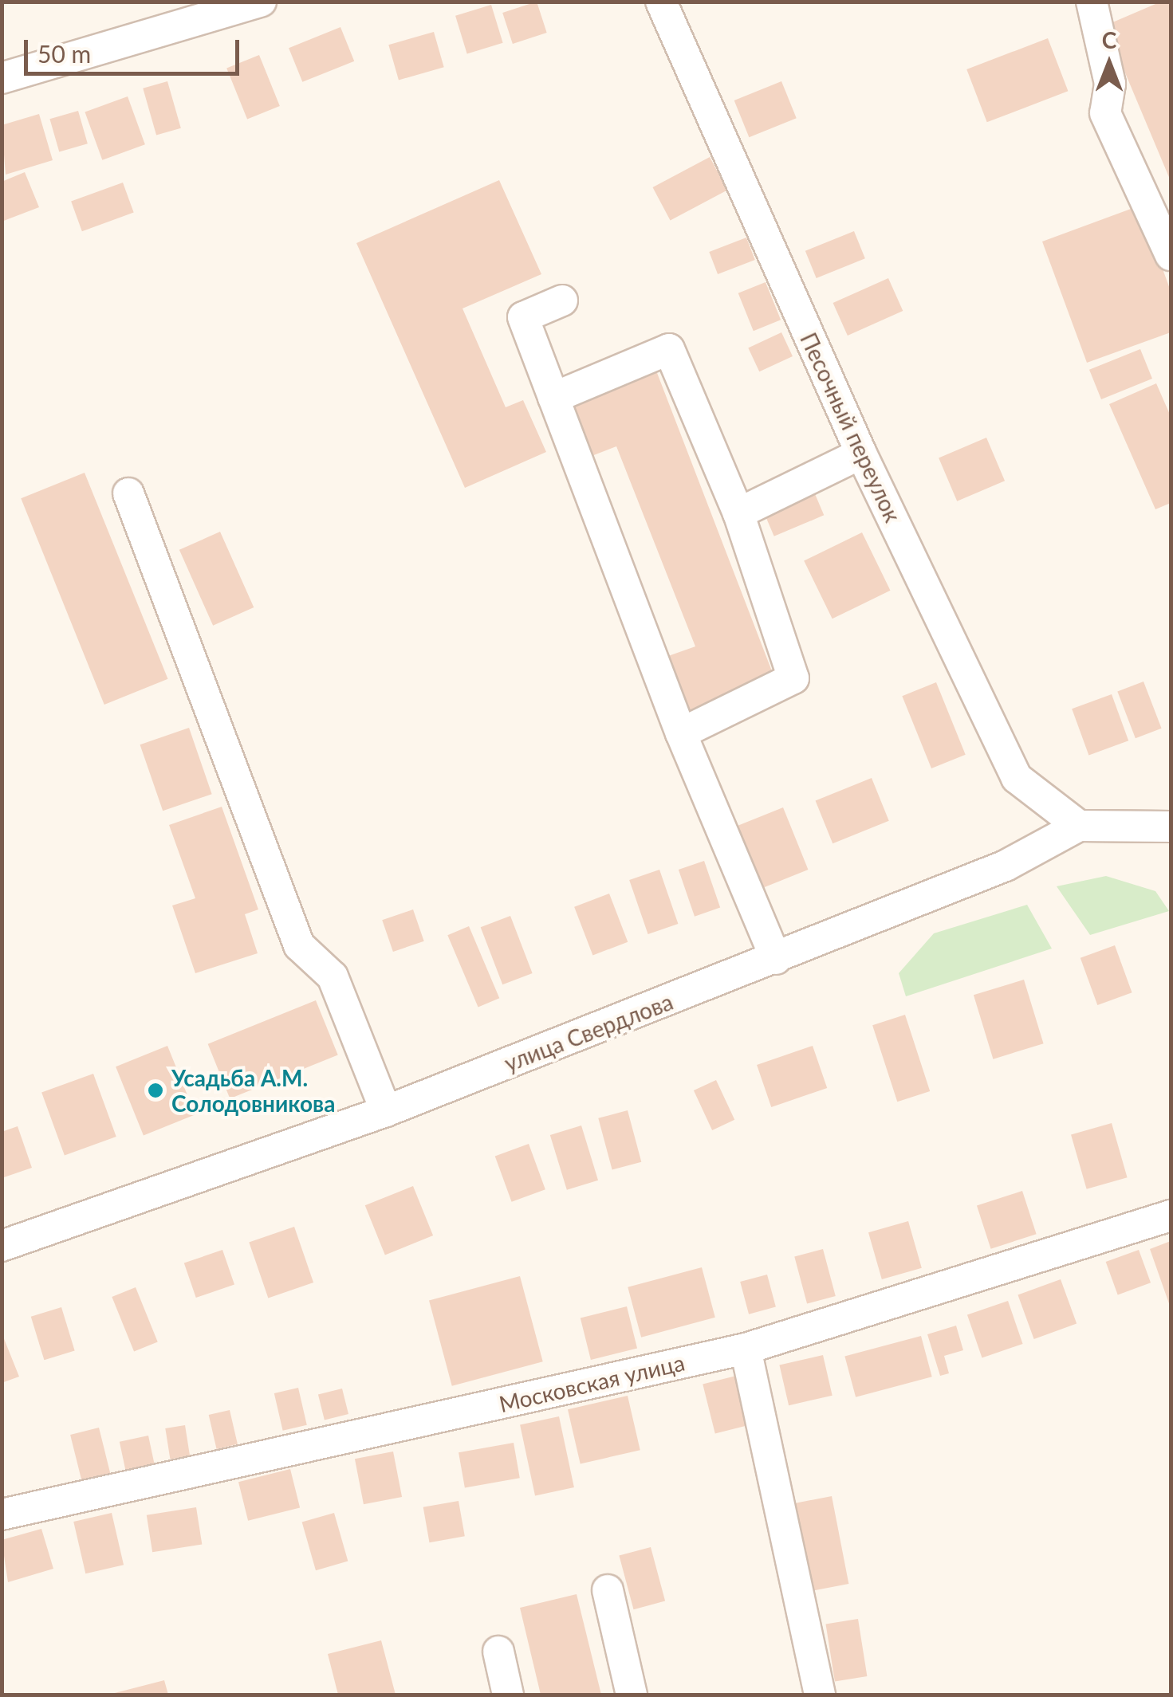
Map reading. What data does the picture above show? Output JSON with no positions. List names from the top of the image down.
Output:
{
  "streets": {
    "street": ["Песочный переулок", "улица Свердлова", "Московская улица"]
  },
  "crossings": [
    ["Песочный переулок", "улица Свердлова"]
  ],
  "places": ["Усадьба А.М. Солодовникова"],
  "scale_bar": "50 m",
  "north": "top"
}
